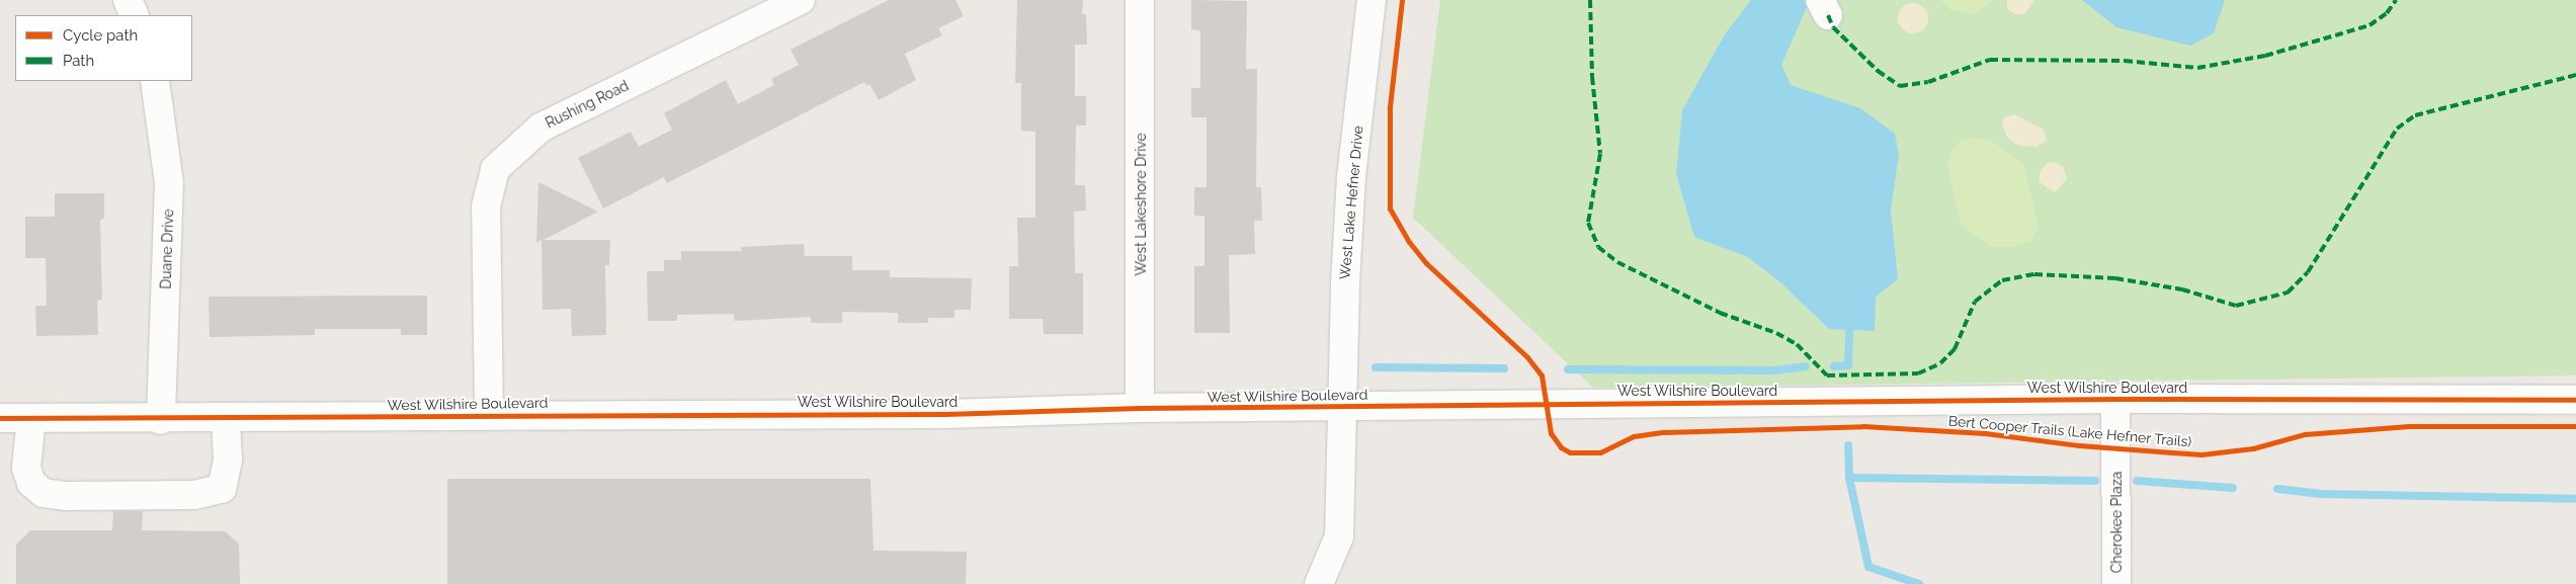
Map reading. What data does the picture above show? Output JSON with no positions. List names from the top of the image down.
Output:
{
  "streets": {
    "street": [
      "Rushing Road",
      "West Lake Hefner Drive",
      "West Lakeshore Drive",
      "Duane Drive",
      "West Wilshire Boulevard",
      "Cherokee Plaza"
    ],
    "cycle path": ["Bert Cooper Trails (Lake Hefner Trails)"]
  },
  "crossings": [
    ["Rushing Road", "West Wilshire Boulevard"],
    ["West Lake Hefner Drive", "West Wilshire Boulevard"],
    ["West Lakeshore Drive", "West Wilshire Boulevard"],
    ["Duane Drive", "West Wilshire Boulevard"],
    ["West Wilshire Boulevard", "Cherokee Plaza"]
  ],
  "legend": ["Cycle path", "Path"]
}
